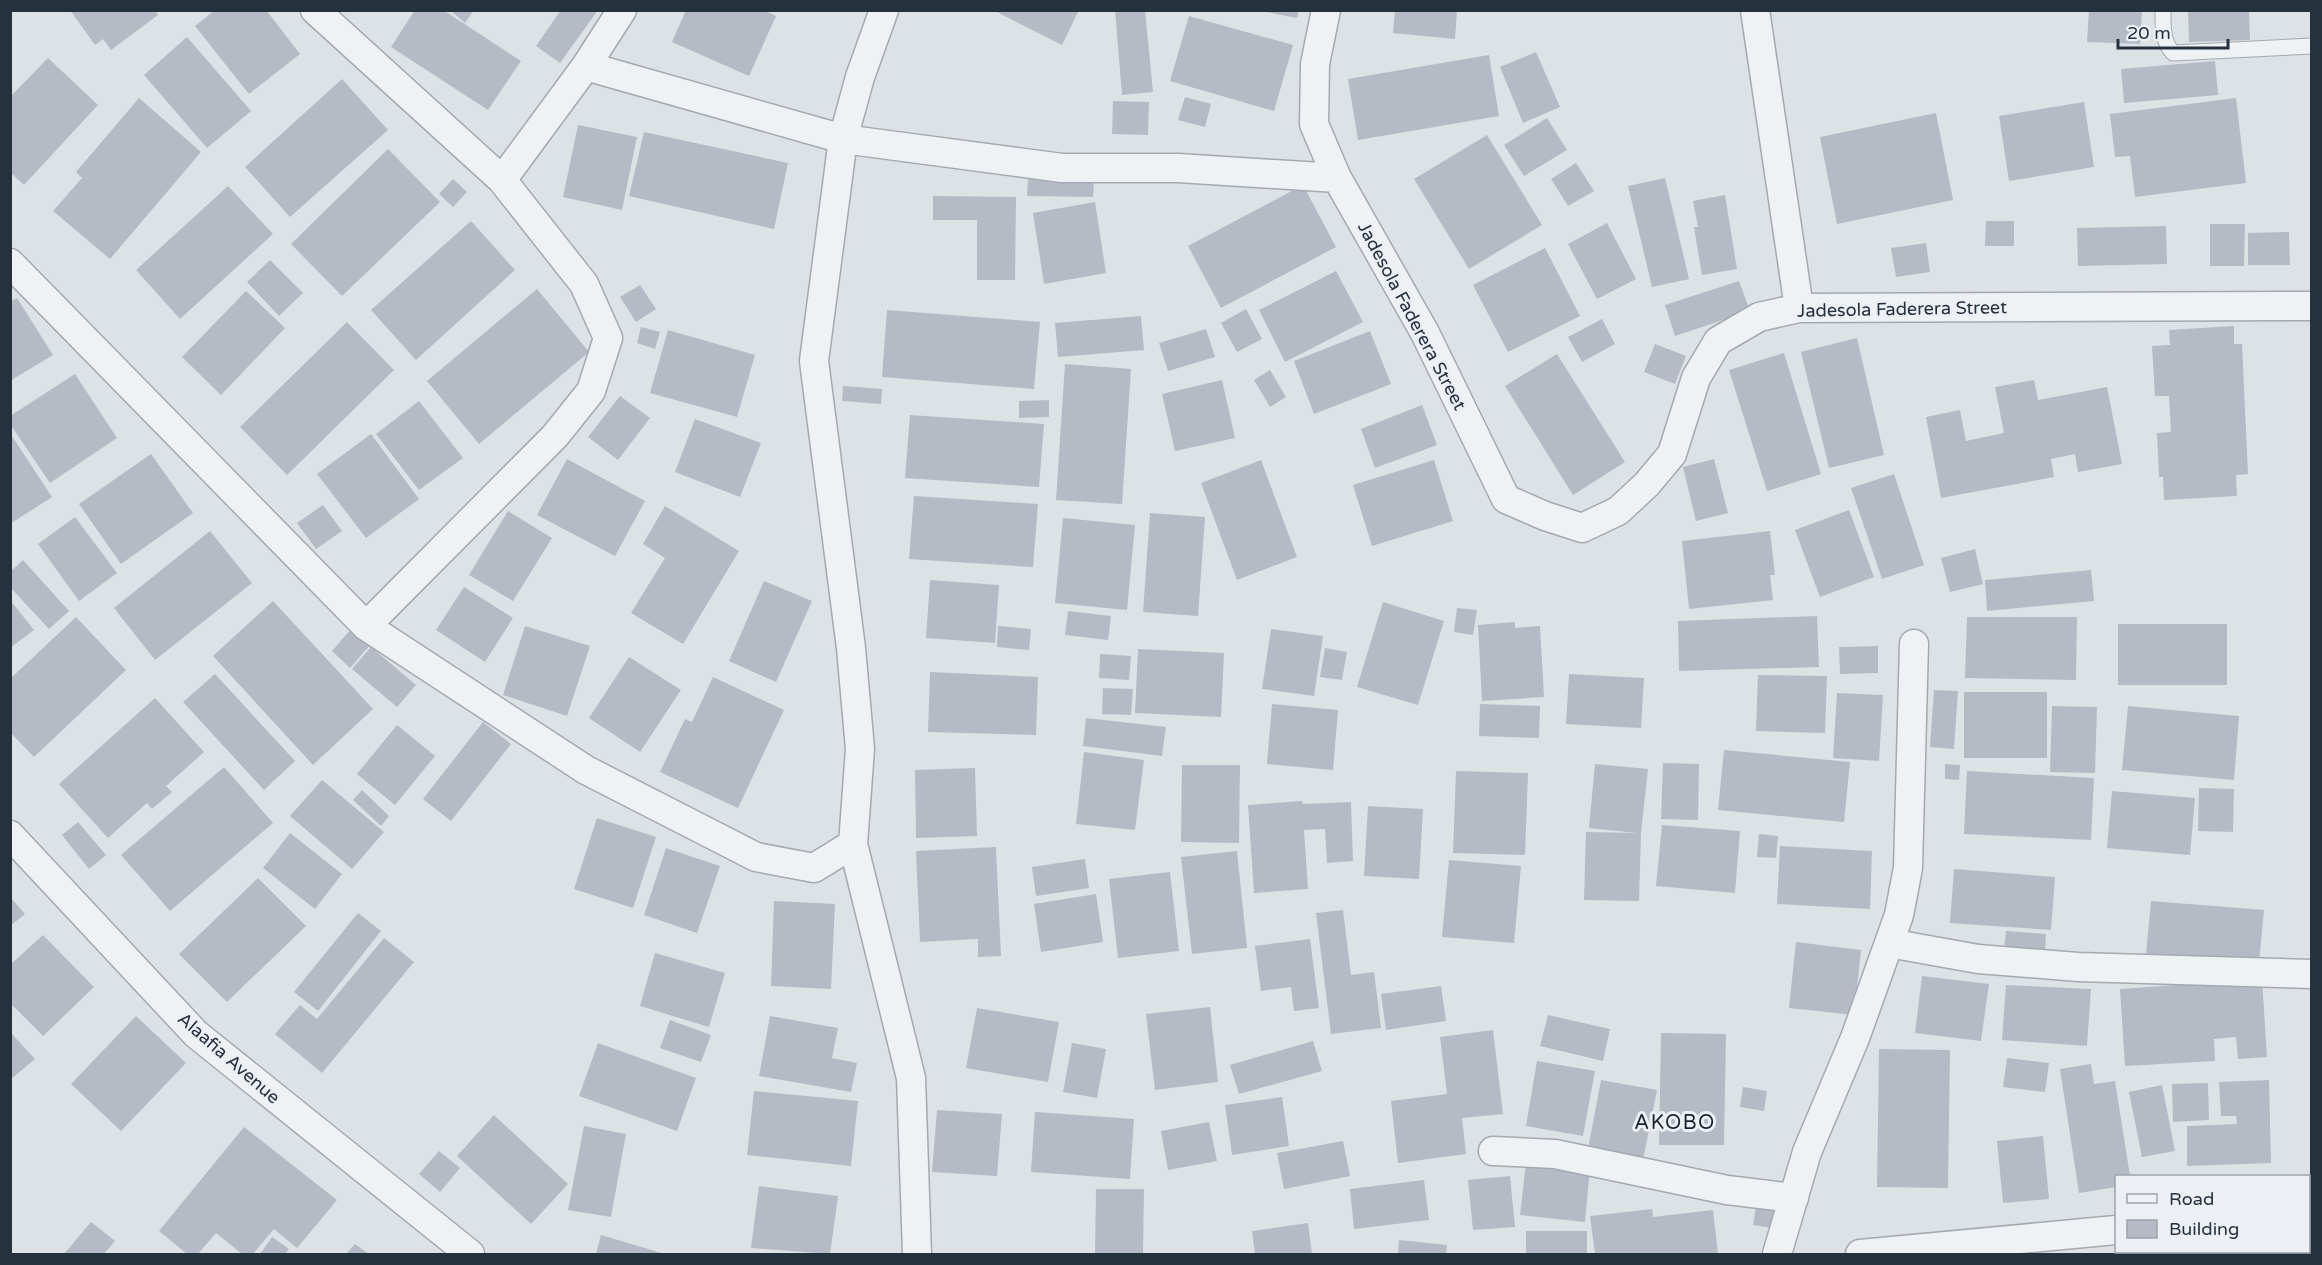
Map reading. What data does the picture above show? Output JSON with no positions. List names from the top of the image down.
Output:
{
  "streets": {
    "street": ["Jadesola Faderera Street", "Alaafia Avenue"]
  },
  "districts": ["AKOBO"],
  "legend": ["Road", "Building"],
  "scale_bar": "20 m"
}
